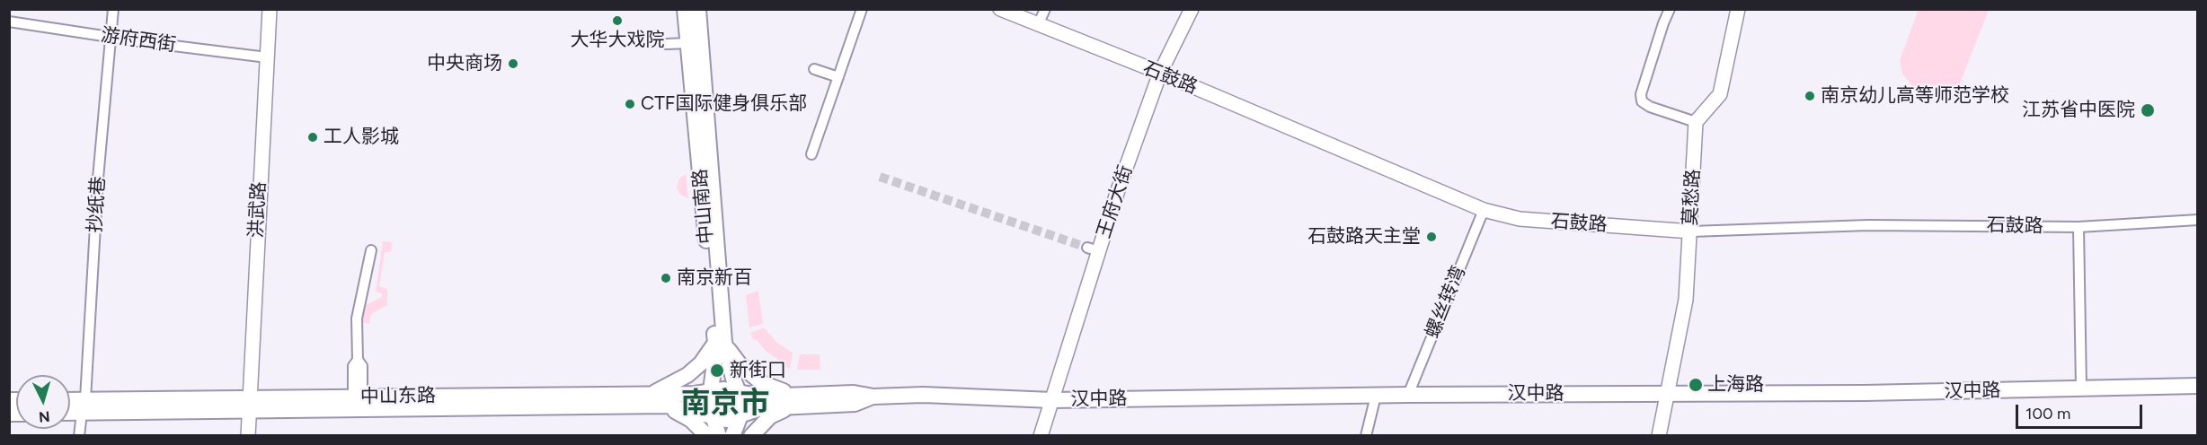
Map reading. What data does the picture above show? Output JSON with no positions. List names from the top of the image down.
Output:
{
  "streets": {
    "main road": ["中山南路", "汉中路", "中山东路"],
    "street": [
      "游府西街",
      "石鼓路",
      "莫愁路",
      "王府大街",
      "抄纸巷",
      "洪武路",
      "螺丝转湾"
    ]
  },
  "crossings": [
    ["游府西街", "抄纸巷"],
    ["游府西街", "洪武路"],
    ["石鼓路", "莫愁路"],
    ["石鼓路", "王府大街"],
    ["石鼓路", "螺丝转湾"],
    ["莫愁路", "汉中路"],
    ["王府大街", "汉中路"],
    ["抄纸巷", "中山东路"],
    ["中山南路", "汉中路"],
    ["中山南路", "中山东路"],
    ["洪武路", "中山东路"],
    ["螺丝转湾", "汉中路"],
    ["汉中路", "中山东路"]
  ],
  "districts": ["南京市"],
  "places": [
    "大华大戏院",
    "中央商场",
    "南京幼儿高等师范学校",
    "CTF国际健身俱乐部",
    "江苏省中医院",
    "工人影城",
    "石鼓路天主堂",
    "南京新百",
    "新街口",
    "上海路"
  ],
  "scale_bar": "100 m",
  "north": "bottom"
}
